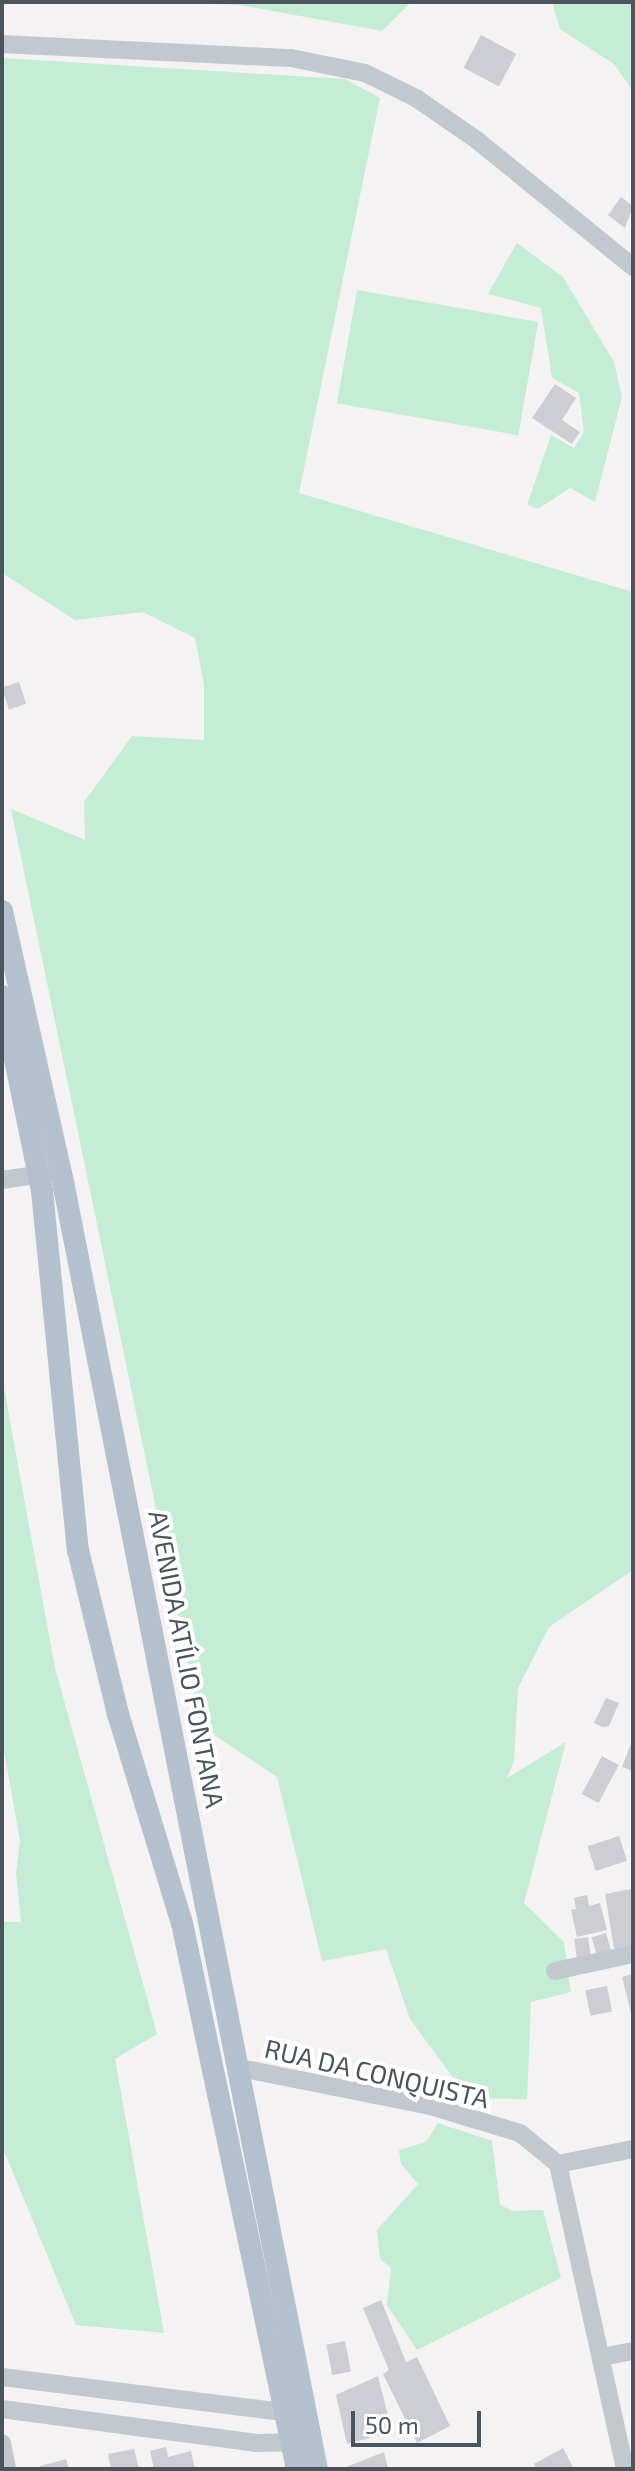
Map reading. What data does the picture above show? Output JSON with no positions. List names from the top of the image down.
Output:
{
  "streets": {
    "main road": ["AVENIDA ATÍLIO FONTANA"],
    "street": ["RUA DA CONQUISTA"]
  },
  "crossings": [
    ["AVENIDA ATÍLIO FONTANA", "RUA DA CONQUISTA"]
  ],
  "scale_bar": "50 m"
}
